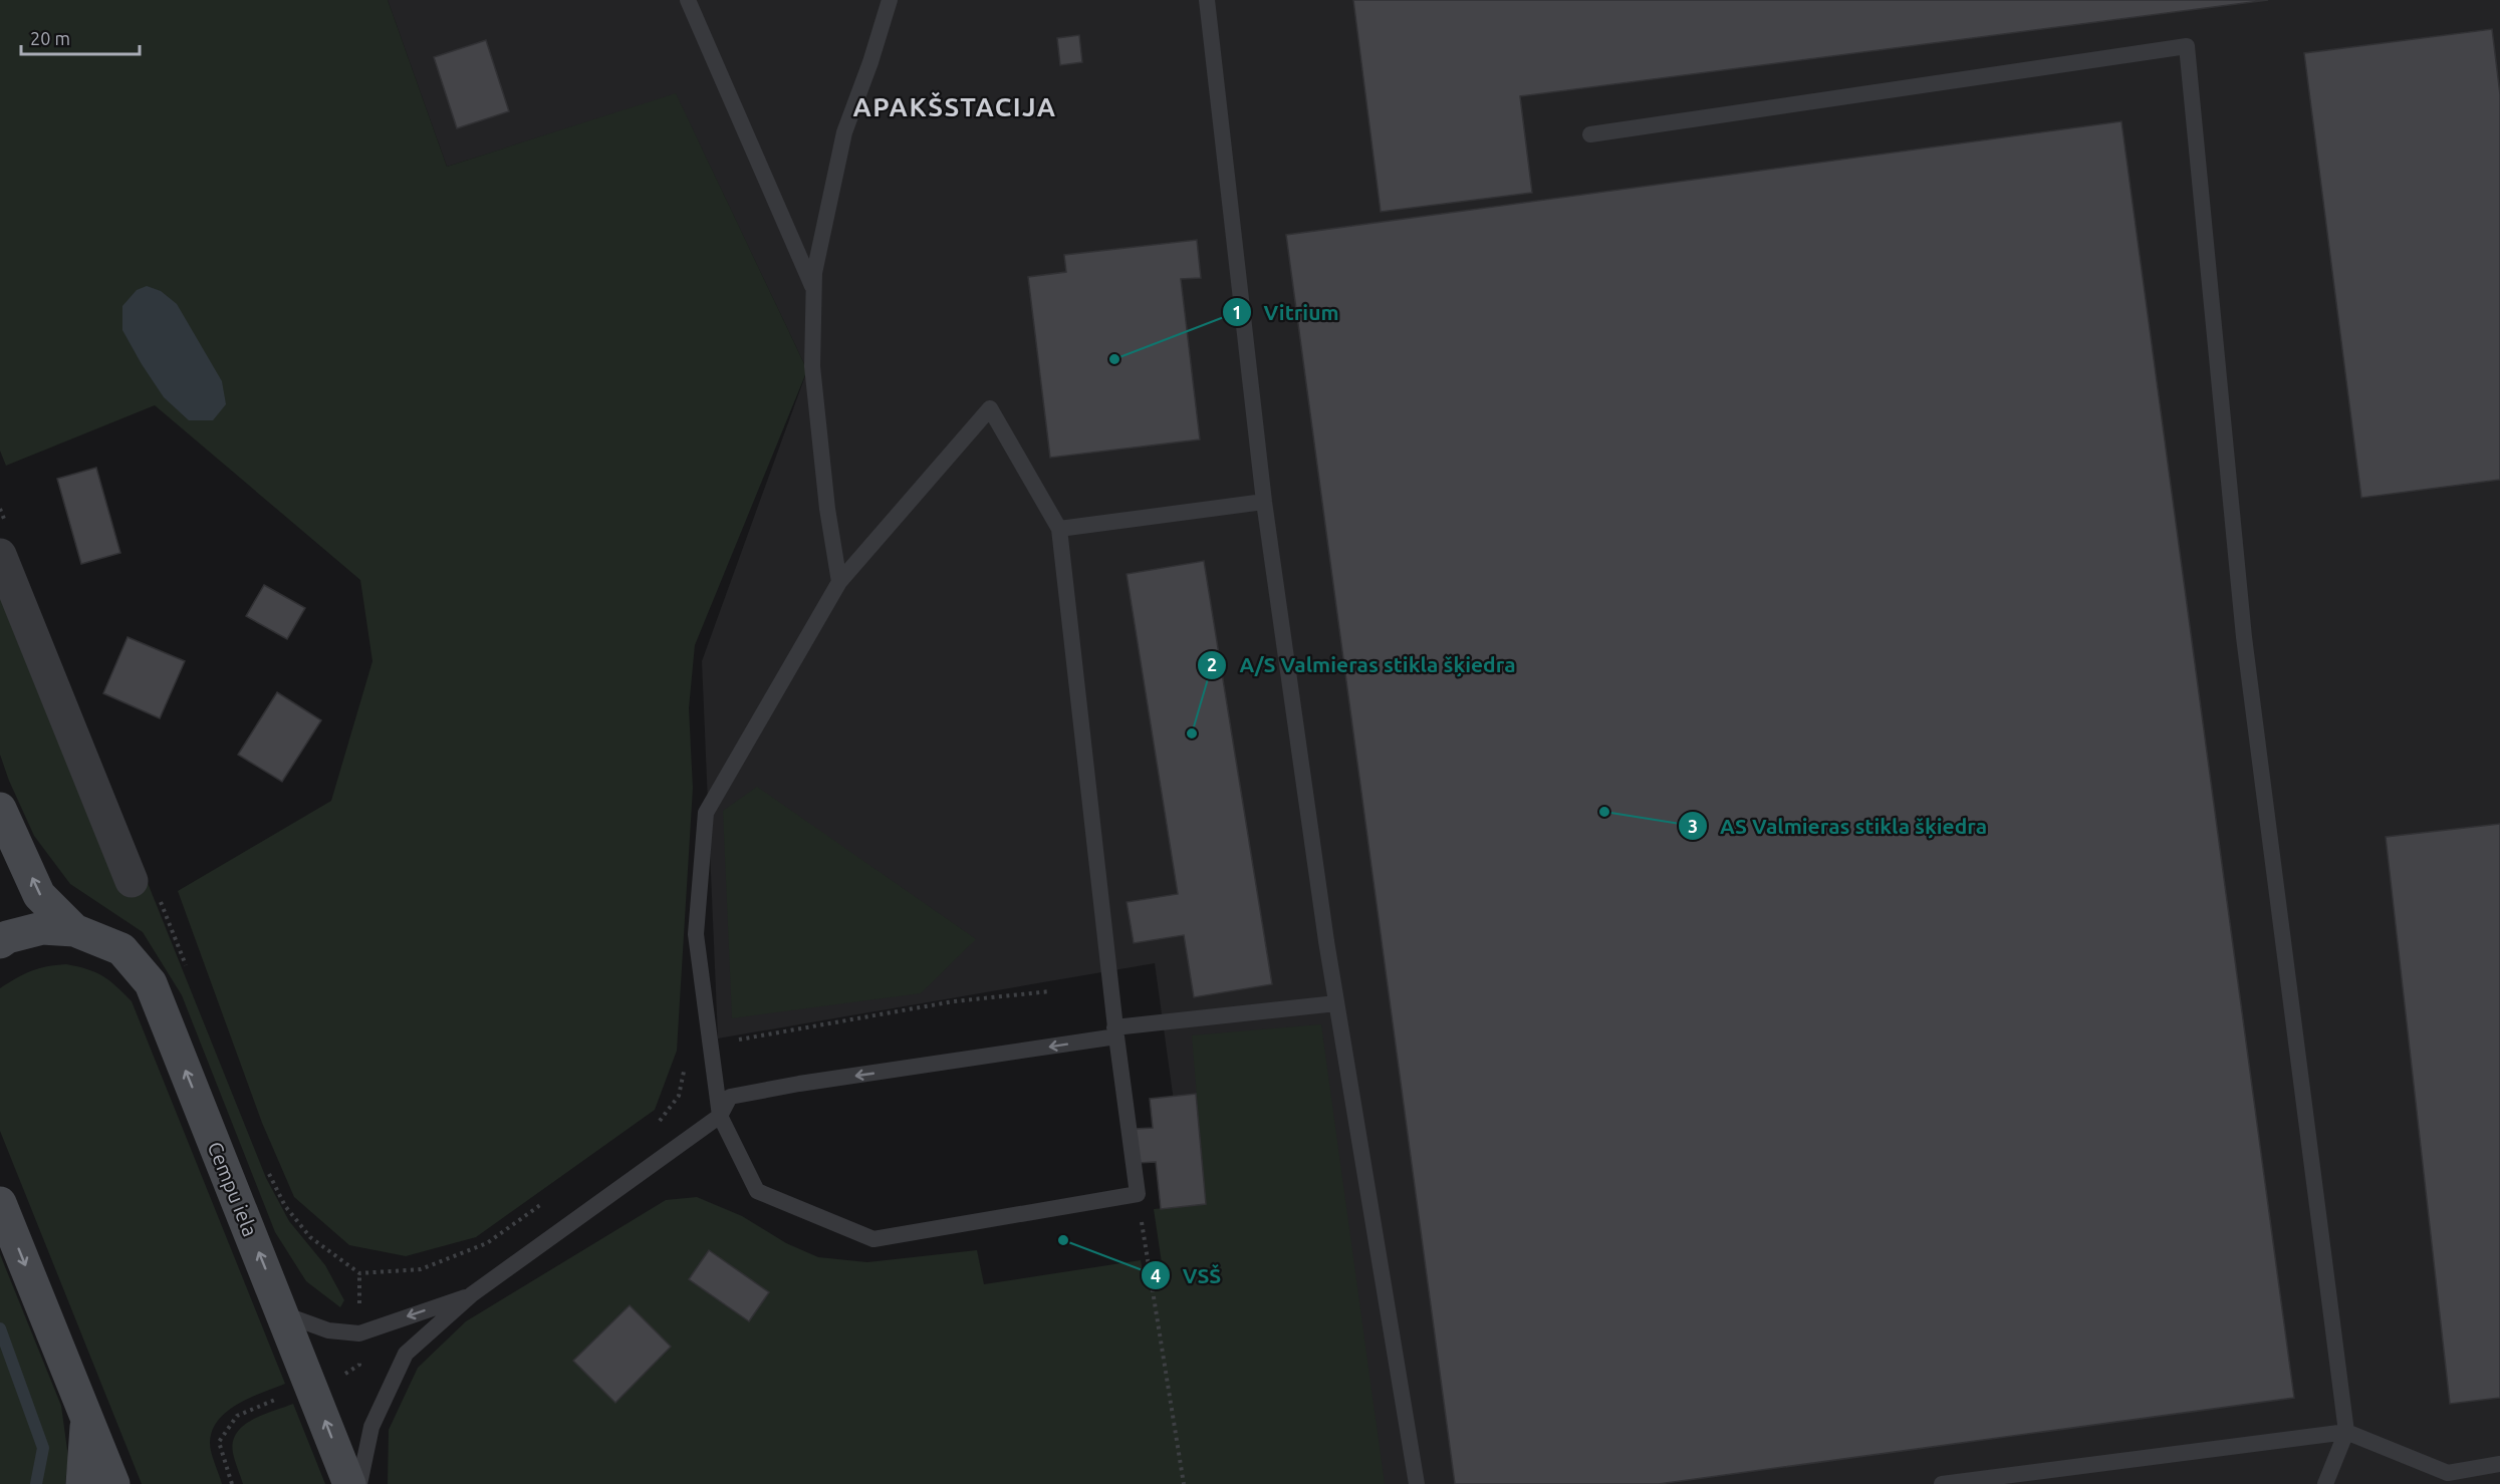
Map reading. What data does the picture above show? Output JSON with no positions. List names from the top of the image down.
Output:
{
  "streets": {
    "main road": ["Cempu iela"]
  },
  "districts": ["APAKŠSTACIJA"],
  "places": [
    "Vitrium",
    "A/S Valmieras stikla šķiedra",
    "AS Valmieras stikla šķiedra",
    "VSŠ"
  ],
  "scale_bar": "20 m"
}
